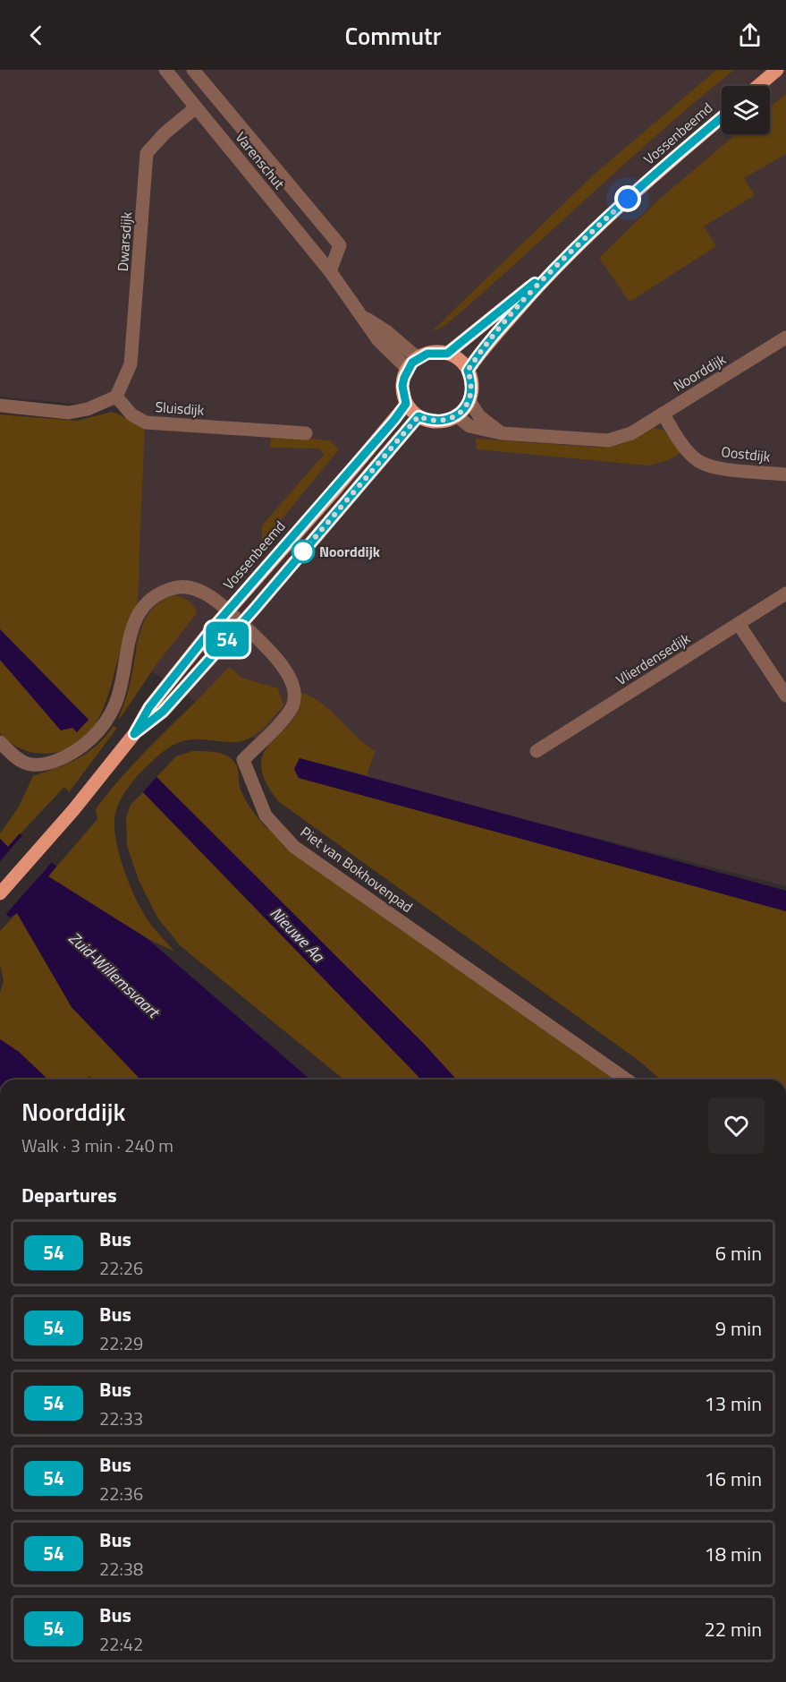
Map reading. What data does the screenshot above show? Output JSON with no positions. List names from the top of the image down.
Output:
{
  "streets": {
    "main road": ["Vossenbeemd"],
    "street": [
      "Varenschut",
      "Dwarsdijk",
      "Noorddijk",
      "Sluisdijk",
      "Oostdijk",
      "Vlierdensedijk",
      "Piet van Bokhovenpad"
    ]
  },
  "crossings": [
    ["Vossenbeemd", "Varenschut"],
    ["Vossenbeemd", "Noorddijk"],
    ["Vossenbeemd", "Piet van Bokhovenpad"],
    ["Varenschut", "Dwarsdijk"],
    ["Varenschut", "Noorddijk"],
    ["Dwarsdijk", "Sluisdijk"],
    ["Noorddijk", "Oostdijk"]
  ],
  "water": ["Nieuwe Aa", "Zuid-Willemsvaart"],
  "places": ["Noorddijk"],
  "lines": ["bus line 54"],
  "page": {
    "header": "Commutr",
    "on_map": "54",
    "heading": [
      ["Noorddijk", "Walk · 3 min · 240 m"],
      "Departures"
    ],
    "list": [
      {
        "mark": "54",
        "name": "Bus",
        "note": "22:26",
        "value": "6 min"
      },
      {
        "mark": "54",
        "name": "Bus",
        "note": "22:29",
        "value": "9 min"
      },
      {
        "mark": "54",
        "name": "Bus",
        "note": "22:33",
        "value": "13 min"
      },
      {
        "mark": "54",
        "name": "Bus",
        "note": "22:36",
        "value": "16 min"
      },
      {
        "mark": "54",
        "name": "Bus",
        "note": "22:38",
        "value": "18 min"
      },
      {
        "mark": "54",
        "name": "Bus",
        "note": "22:42",
        "value": "22 min"
      }
    ]
  }
}
